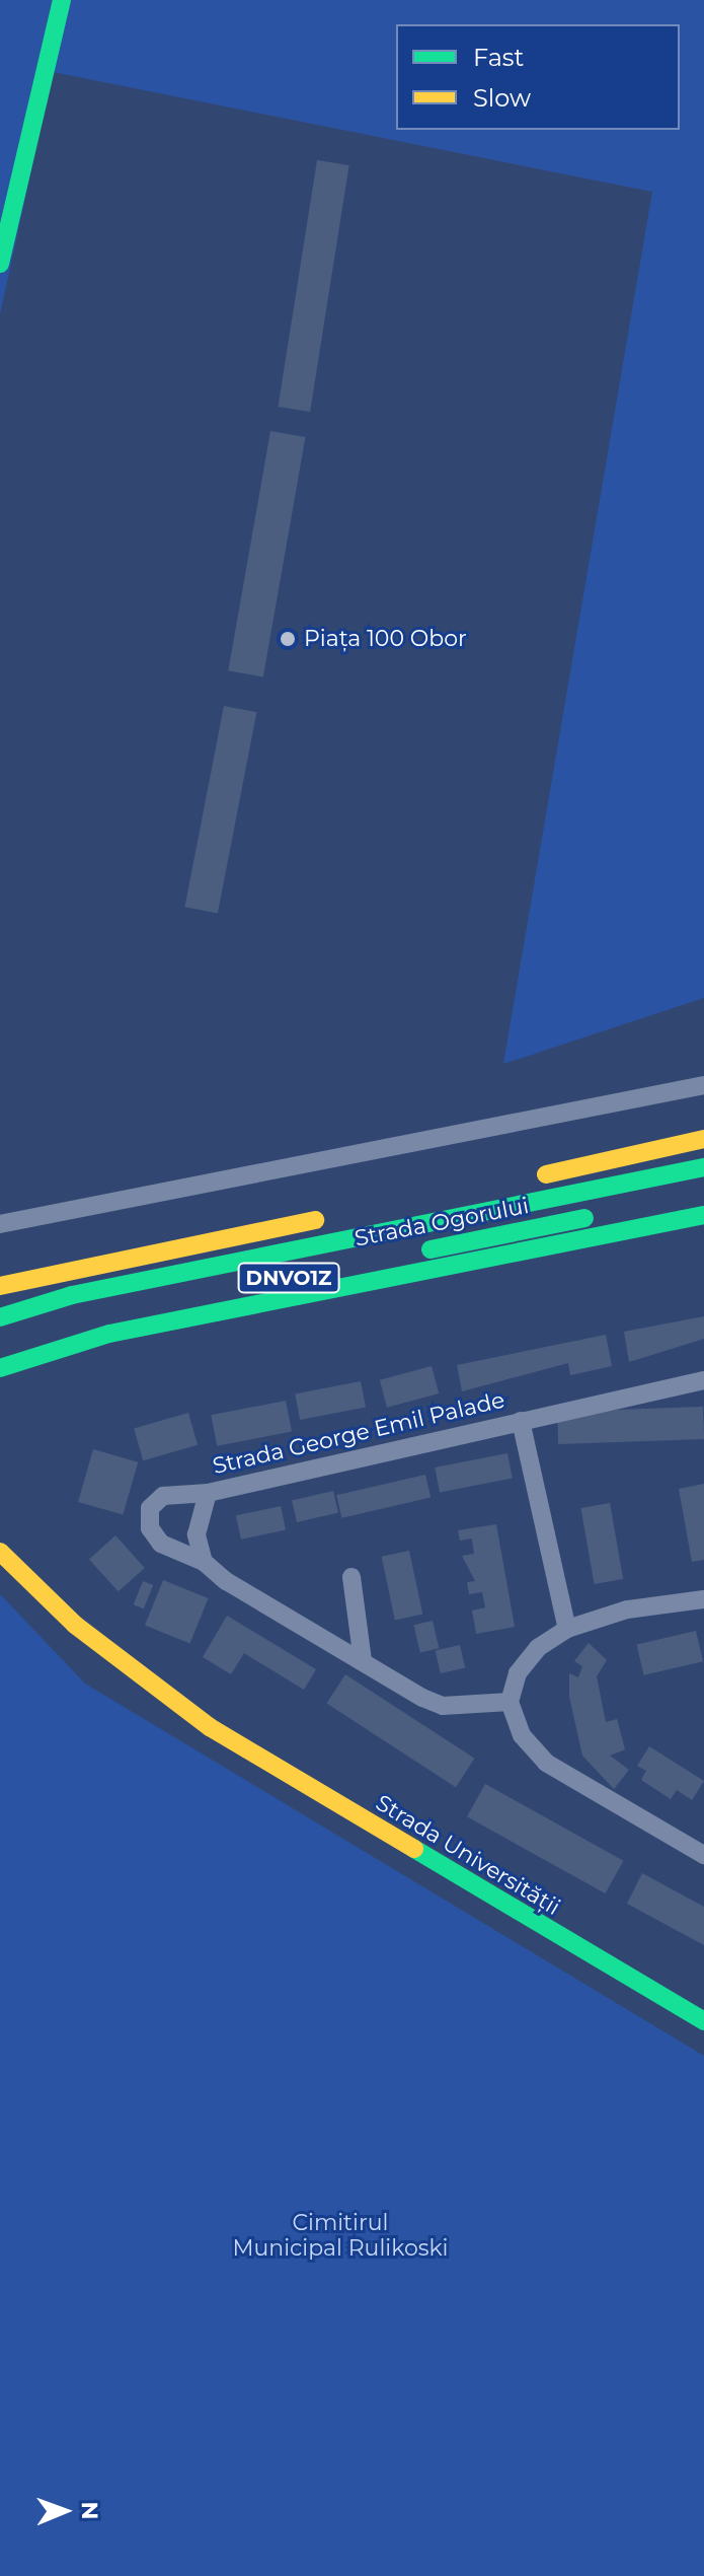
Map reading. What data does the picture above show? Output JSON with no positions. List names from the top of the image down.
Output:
{
  "streets": {
    "main road": ["Strada Ogorului", "DNVO1Z", "Strada Universității"],
    "street": ["Strada George Emil Palade"]
  },
  "parks": ["Cimitirul Municipal Rulikoski"],
  "places": ["Piața 100 Obor"],
  "legend": ["Fast", "Slow"],
  "north": "right"
}
